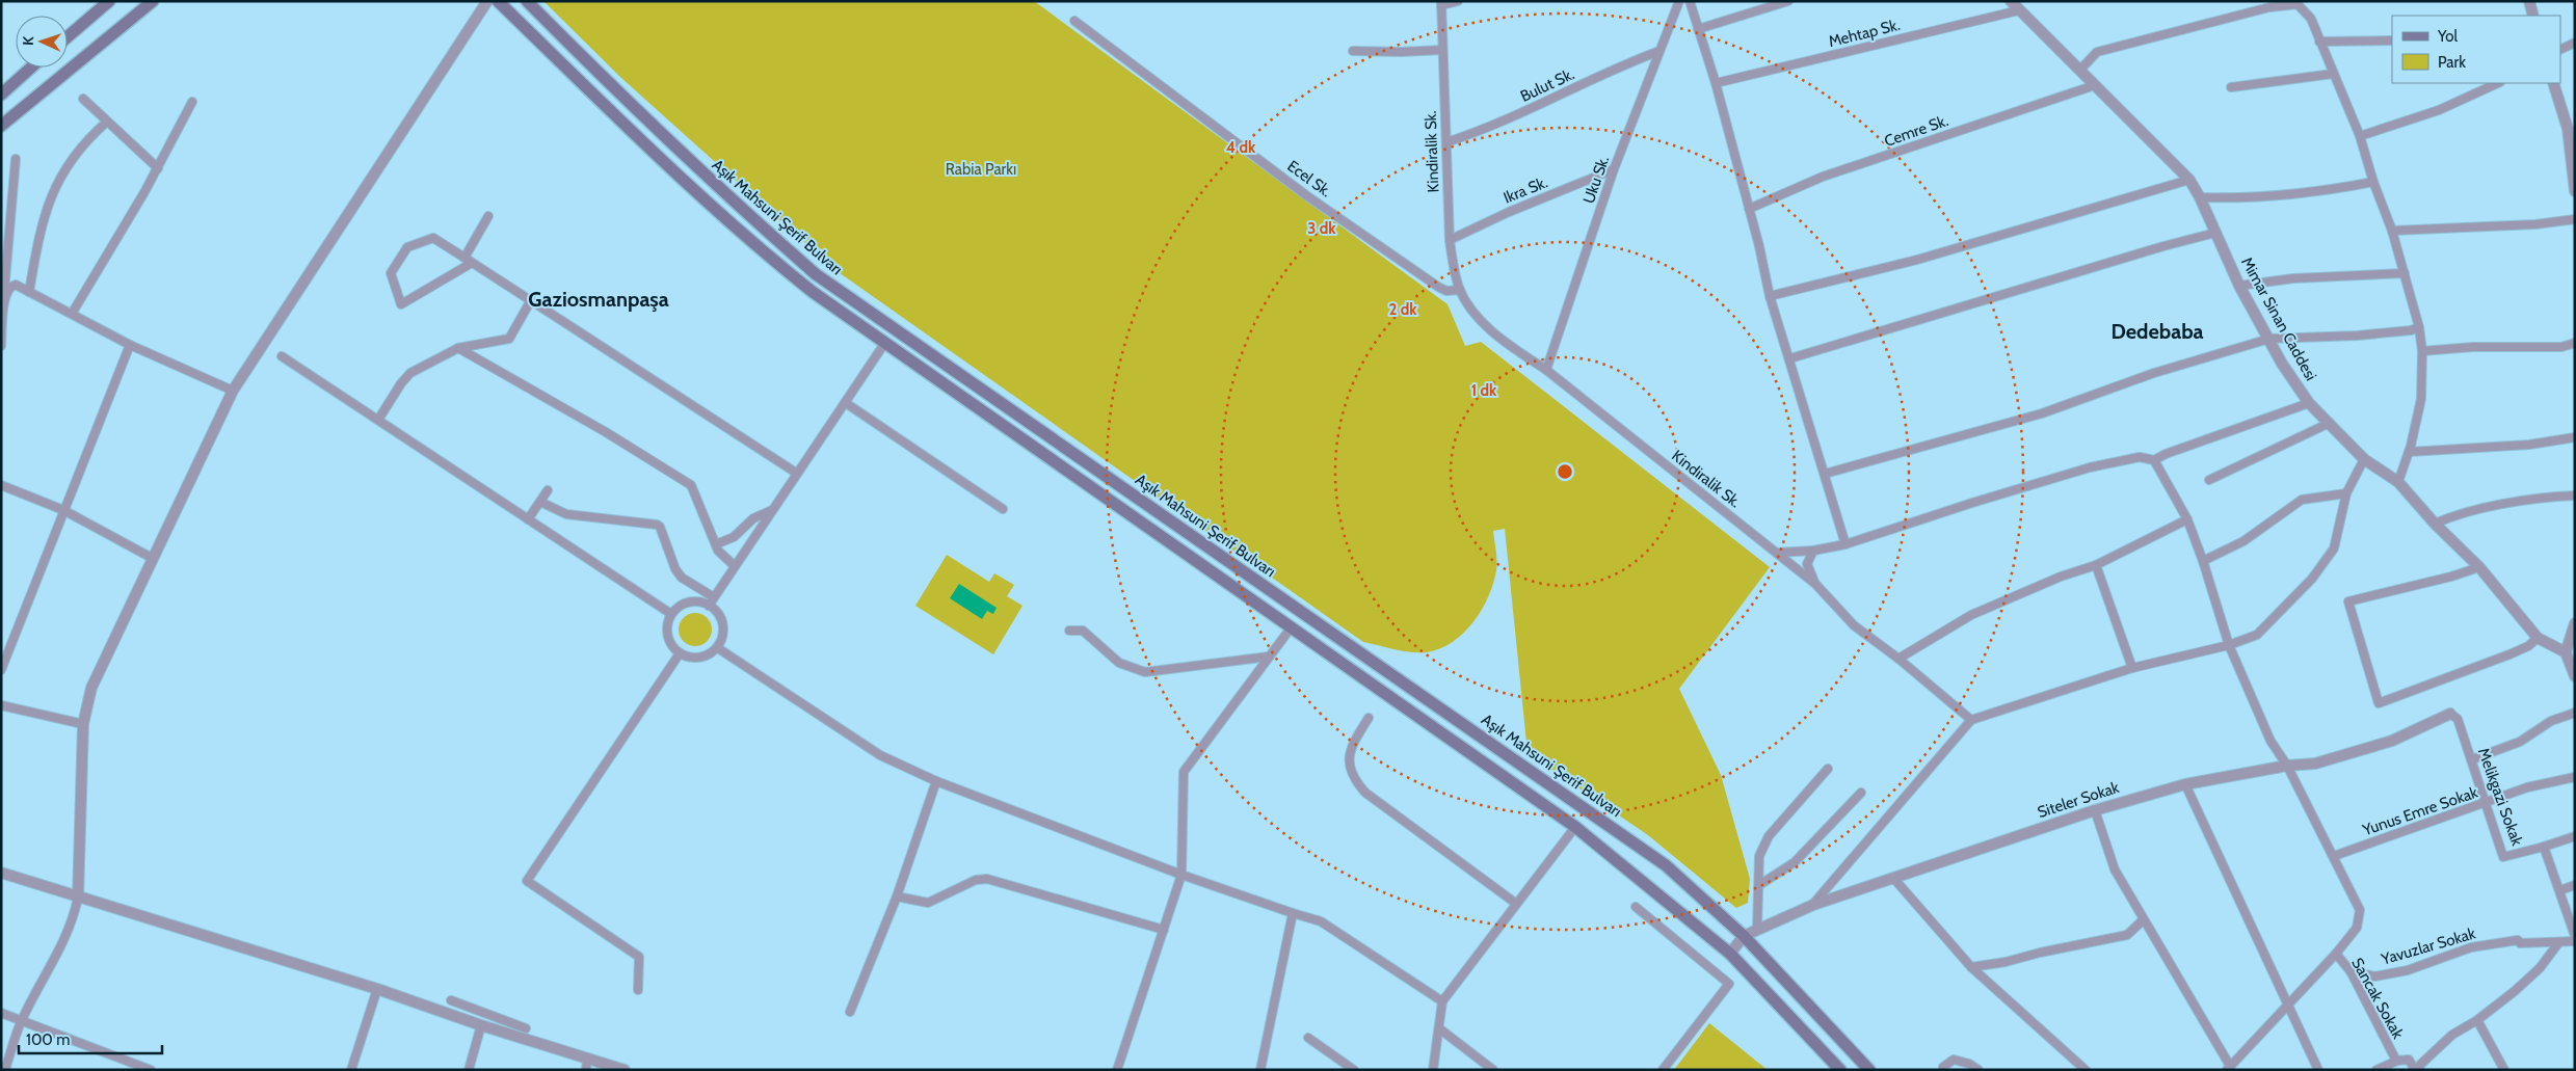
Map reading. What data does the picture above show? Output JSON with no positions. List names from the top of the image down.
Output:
{
  "streets": {
    "main road": ["Aşık Mahsuni Şerif Bulvarı"],
    "street": [
      "Mehtap Sk.",
      "Bulut Sk.",
      "Cemre Sk.",
      "Kindiralik Sk.",
      "Ecel Sk.",
      "Uku Sk.",
      "Ikra Sk.",
      "Mimar Sinan Caddesi",
      "Melikgazi Sokak",
      "Siteler Sokak",
      "Yunus Emre Sokak",
      "Yavuzlar Sokak",
      "Sancak Sokak"
    ]
  },
  "crossings": [
    ["Mehtap Sk.", "Mimar Sinan Caddesi"],
    ["Bulut Sk.", "Kindiralik Sk."],
    ["Bulut Sk.", "Uku Sk."],
    ["Cemre Sk.", "Mimar Sinan Caddesi"],
    ["Kindiralik Sk.", "Ecel Sk."],
    ["Kindiralik Sk.", "Uku Sk."],
    ["Kindiralik Sk.", "Ikra Sk."],
    ["Uku Sk.", "Ikra Sk."],
    ["Aşık Mahsuni Şerif Bulvarı", "Siteler Sokak"],
    ["Melikgazi Sokak", "Siteler Sokak"],
    ["Melikgazi Sokak", "Yunus Emre Sokak"],
    ["Yavuzlar Sokak", "Sancak Sokak"]
  ],
  "districts": ["Gaziosmanpaşa", "Dedebaba"],
  "parks": ["Rabia Parkı"],
  "legend": ["Yol", "Park"],
  "scale_bar": "100 m",
  "north": "left",
  "rings": [
    "4 dk",
    "3 dk",
    "2 dk",
    "1 dk"
  ]
}
